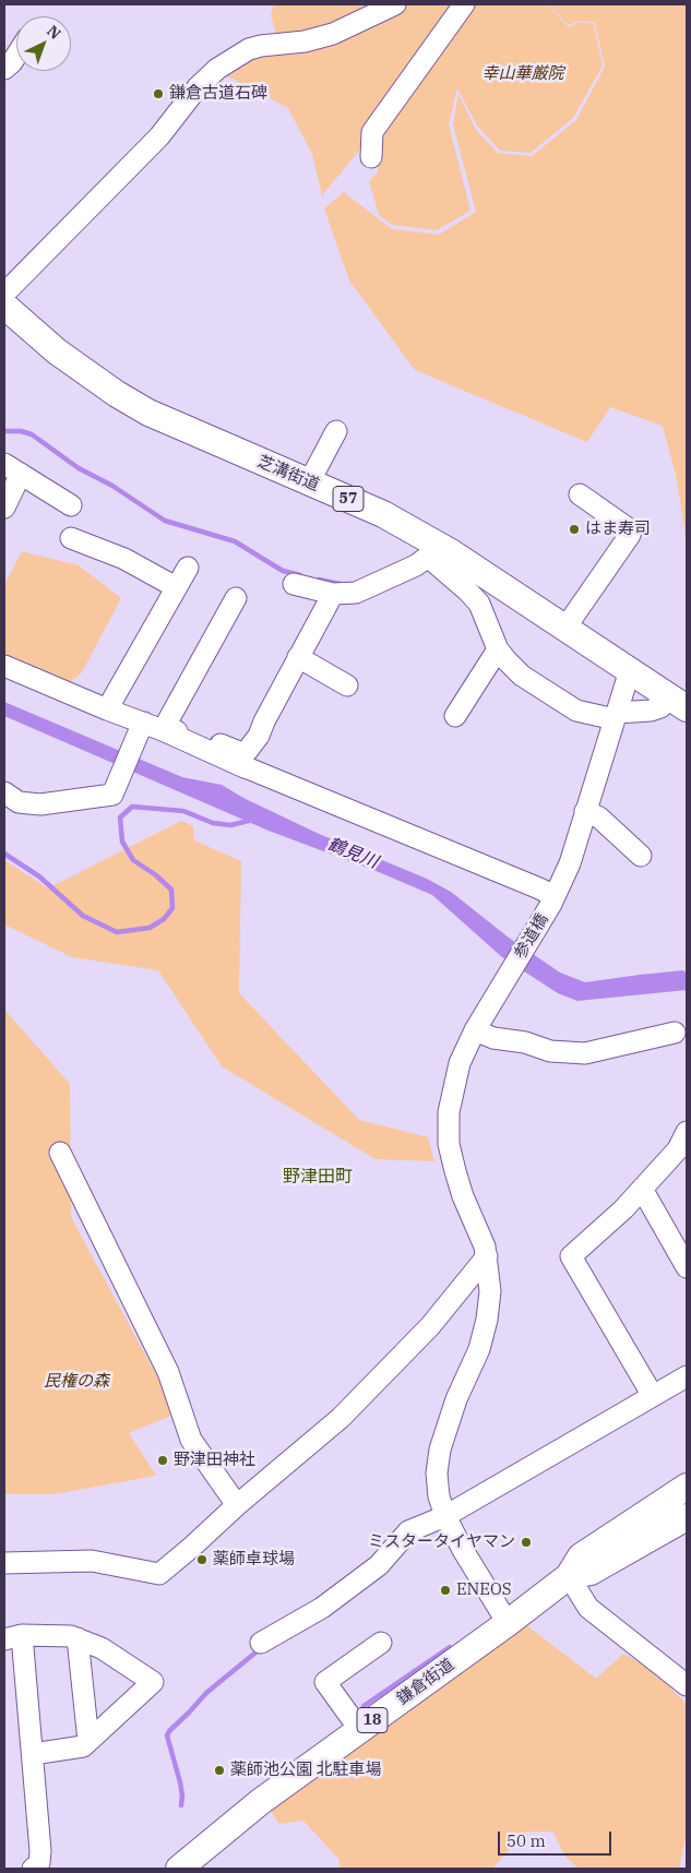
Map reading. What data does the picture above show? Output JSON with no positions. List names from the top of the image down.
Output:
{
  "streets": {
    "main road": [
      "芝溝街道",
      "57",
      "鎌倉街道",
      "18"
    ],
    "street": ["参道橋"]
  },
  "crossings": [
    ["芝溝街道", "参道橋"],
    ["参道橋", "鎌倉街道"]
  ],
  "districts": ["野津田町"],
  "water": ["鶴見川"],
  "parks": ["幸山華厳院", "民権の森"],
  "places": [
    "鎌倉古道石碑",
    "はま寿司",
    "野津田神社",
    "ミスタータイヤマン",
    "薬師卓球場",
    "ENEOS",
    "薬師池公園 北駐車場"
  ],
  "scale_bar": "50 m",
  "north": "top right"
}
